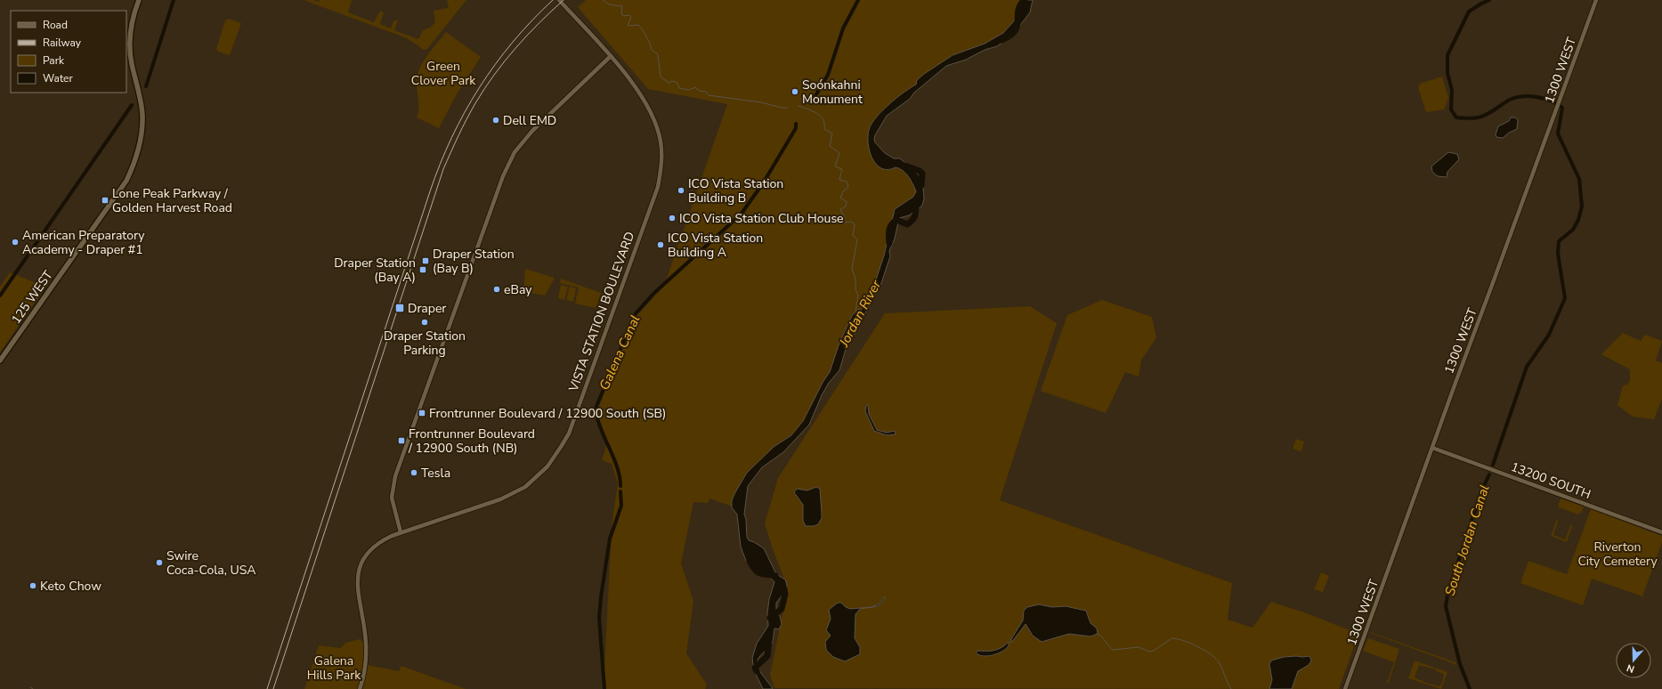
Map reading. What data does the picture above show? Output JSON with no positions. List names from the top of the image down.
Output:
{
  "streets": {
    "main road": ["125 WEST"],
    "street": ["1300 WEST", "VISTA STATION BOULEVARD", "13200 SOUTH"]
  },
  "crossings": [
    ["1300 WEST", "13200 SOUTH"]
  ],
  "water": ["Jordan River", "Galena Canal", "South Jordan Canal"],
  "parks": ["Green Clover Park", "Riverton City Cemetery", "Galena Hills Park"],
  "places": {
    "other": [
      "Soónkahni Monument",
      "Dell EMD",
      "ICO Vista Station Building B",
      "ICO Vista Station Club House",
      "American Preparatory Academy - Draper #1",
      "ICO Vista Station Building A",
      "eBay",
      "Draper Station Parking",
      "Tesla",
      "Swire Coca-Cola, USA",
      "Keto Chow"
    ],
    "transit": [
      "Lone Peak Parkway / Golden Harvest Road",
      "Draper Station (Bay B)",
      "Draper Station (Bay A)",
      "Draper",
      "Frontrunner Boulevard / 12900 South (SB)",
      "Frontrunner Boulevard / 12900 South (NB)"
    ]
  },
  "legend": [
    "Road",
    "Railway",
    "Park",
    "Water"
  ],
  "north": "bottom"
}
